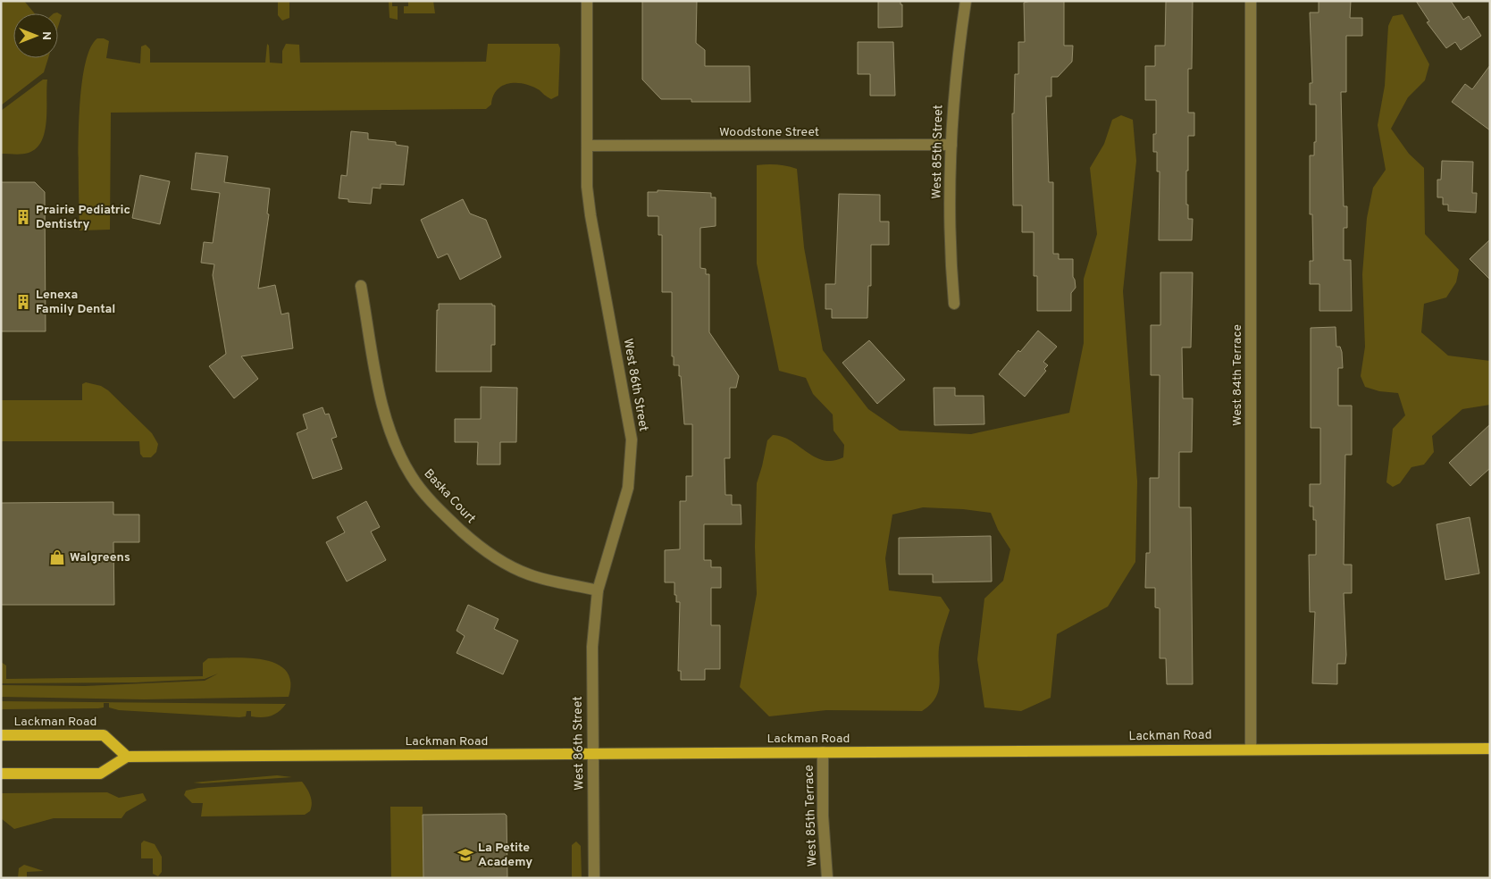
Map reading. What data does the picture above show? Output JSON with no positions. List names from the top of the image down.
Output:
{
  "streets": {
    "main road": ["Lackman Road"],
    "street": [
      "Woodstone Street",
      "West 85th Street",
      "West 84th Terrace",
      "West 86th Street",
      "Baska Court",
      "West 85th Terrace"
    ]
  },
  "crossings": [
    ["Woodstone Street", "West 85th Street"],
    ["Woodstone Street", "West 86th Street"],
    ["West 84th Terrace", "Lackman Road"],
    ["West 86th Street", "Baska Court"],
    ["West 86th Street", "Lackman Road"],
    ["Lackman Road", "West 85th Terrace"]
  ],
  "places": {
    "building": ["Prairie Pediatric Dentistry", "Lenexa Family Dental"],
    "shop": ["Walgreens"],
    "school or university": ["La Petite Academy"]
  },
  "north": "right"
}
